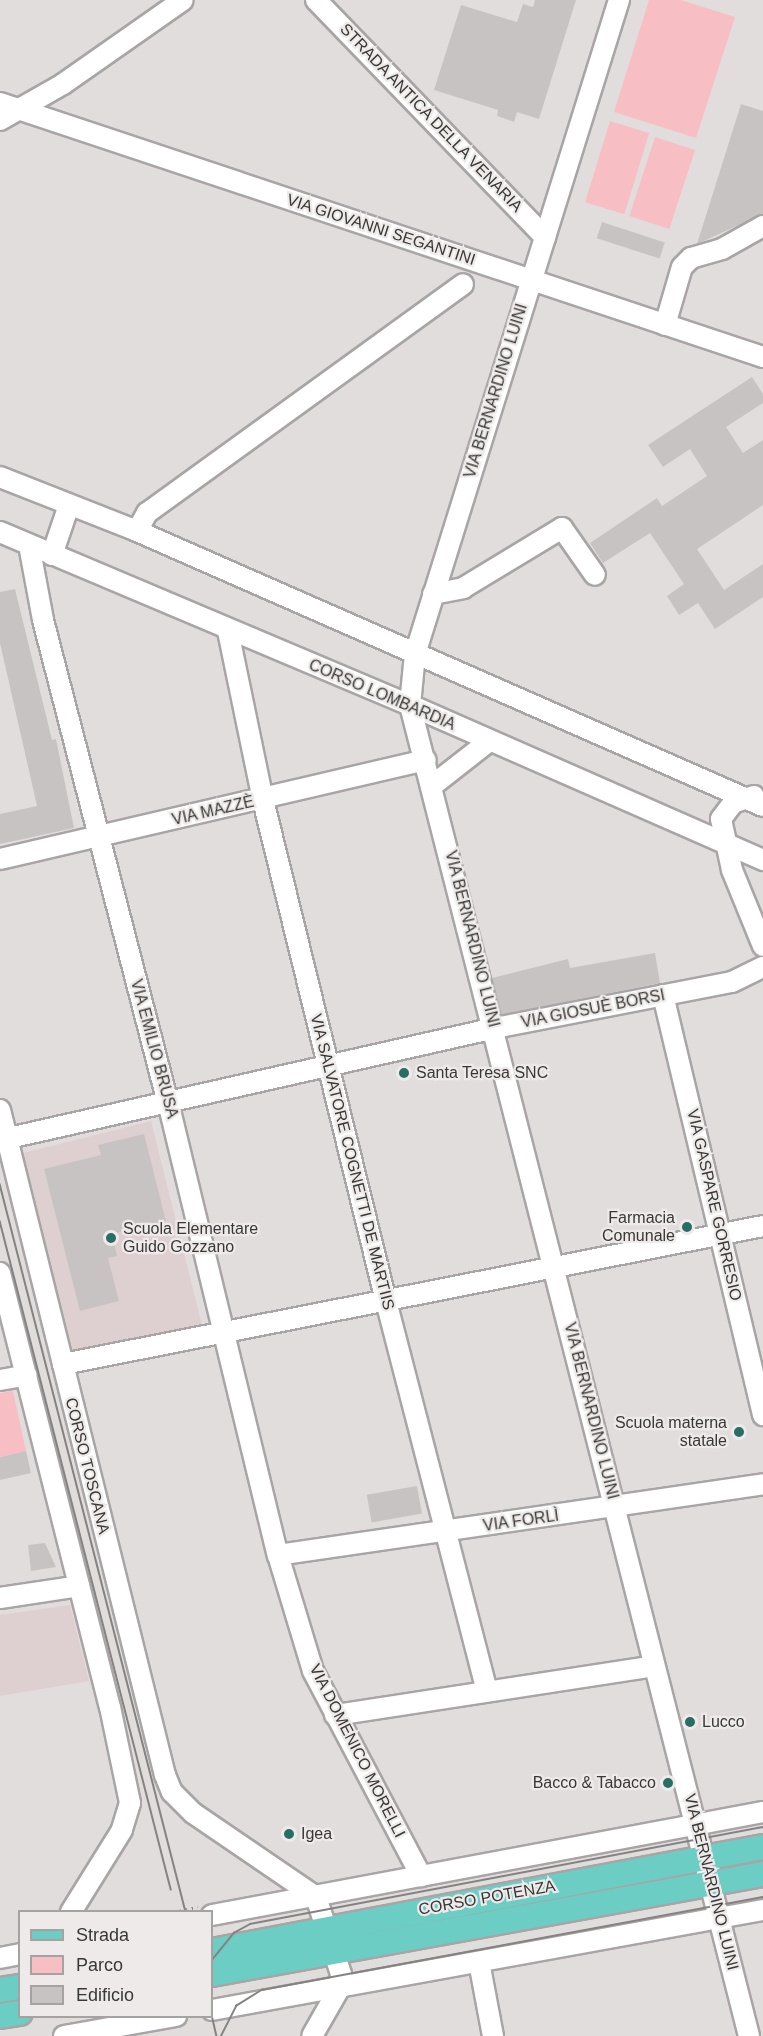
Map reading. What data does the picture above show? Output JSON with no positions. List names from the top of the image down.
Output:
{
  "streets": {
    "main road": ["CORSO POTENZA"],
    "street": [
      "STRADA ANTICA DELLA VENARIA",
      "VIA GIOVANNI SEGANTINI",
      "VIA BERNARDINO LUINI",
      "CORSO LOMBARDIA",
      "VIA MAZZÈ",
      "VIA GIOSUÈ BORSI",
      "VIA EMILIO BRUSA",
      "VIA SALVATORE COGNETTI DE MARTIIS",
      "VIA GASPARE GORRESIO",
      "CORSO TOSCANA",
      "VIA FORLÌ",
      "VIA DOMENICO MORELLI"
    ]
  },
  "crossings": [
    ["STRADA ANTICA DELLA VENARIA", "VIA BERNARDINO LUINI"],
    ["VIA GIOVANNI SEGANTINI", "VIA BERNARDINO LUINI"],
    ["VIA BERNARDINO LUINI", "CORSO LOMBARDIA"],
    ["VIA BERNARDINO LUINI", "VIA MAZZÈ"],
    ["VIA BERNARDINO LUINI", "VIA GIOSUÈ BORSI"],
    ["VIA BERNARDINO LUINI", "VIA FORLÌ"],
    ["VIA BERNARDINO LUINI", "CORSO POTENZA"],
    ["CORSO LOMBARDIA", "VIA EMILIO BRUSA"],
    ["CORSO LOMBARDIA", "VIA SALVATORE COGNETTI DE MARTIIS"],
    ["VIA MAZZÈ", "VIA EMILIO BRUSA"],
    ["VIA MAZZÈ", "VIA SALVATORE COGNETTI DE MARTIIS"],
    ["VIA GIOSUÈ BORSI", "VIA EMILIO BRUSA"],
    ["VIA GIOSUÈ BORSI", "VIA SALVATORE COGNETTI DE MARTIIS"],
    ["VIA GIOSUÈ BORSI", "VIA GASPARE GORRESIO"],
    ["VIA GIOSUÈ BORSI", "CORSO TOSCANA"],
    ["VIA EMILIO BRUSA", "VIA FORLÌ"],
    ["VIA EMILIO BRUSA", "VIA DOMENICO MORELLI"],
    ["VIA SALVATORE COGNETTI DE MARTIIS", "VIA FORLÌ"],
    ["CORSO TOSCANA", "CORSO POTENZA"],
    ["VIA FORLÌ", "VIA DOMENICO MORELLI"],
    ["VIA DOMENICO MORELLI", "CORSO POTENZA"]
  ],
  "places": [
    "Santa Teresa SNC",
    "Farmacia Comunale",
    "Scuola Elementare Guido Gozzano",
    "Scuola materna statale",
    "Lucco",
    "Bacco & Tabacco",
    "Igea"
  ],
  "legend": ["Strada", "Parco", "Edificio"]
}
